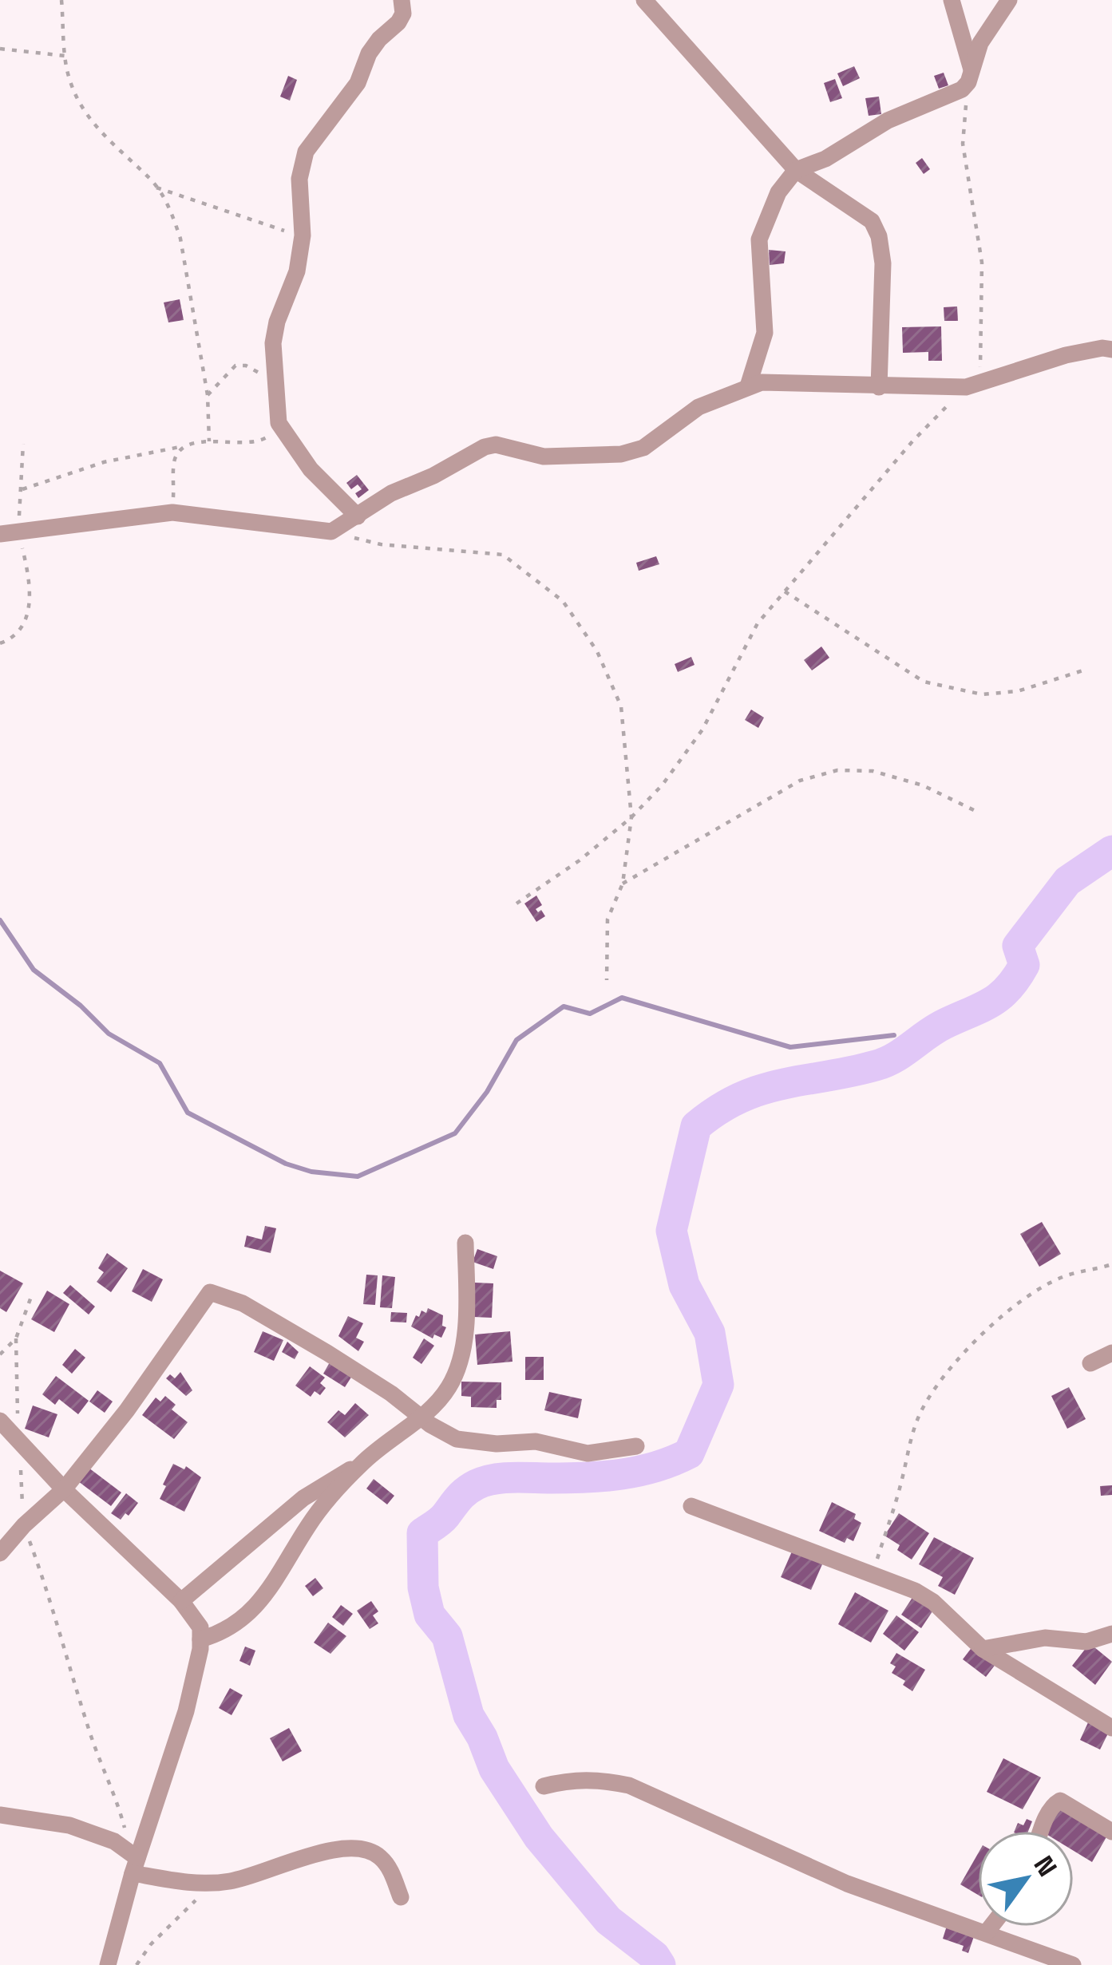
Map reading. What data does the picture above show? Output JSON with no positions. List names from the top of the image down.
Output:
{
  "north": "top right"
}
